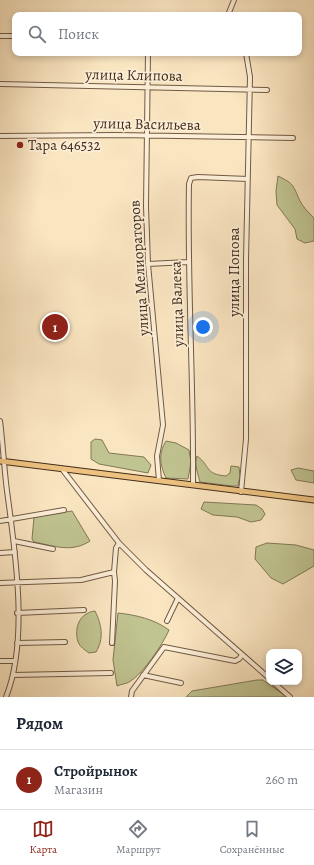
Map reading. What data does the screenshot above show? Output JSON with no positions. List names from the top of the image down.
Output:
{
  "streets": {
    "street": [
      "улица Клипова",
      "улица Васильева",
      "улица Мелиораторов",
      "улица Попова",
      "улица Валека"
    ]
  },
  "crossings": [
    ["улица Клипова", "улица Мелиораторов"],
    ["улица Клипова", "улица Попова"],
    ["улица Васильева", "улица Мелиораторов"],
    ["улица Васильева", "улица Попова"],
    ["улица Попова", "улица Валека"]
  ],
  "places": ["Тара 646532"],
  "page": {
    "search": "Поиск",
    "pins": "1",
    "heading": "Рядом",
    "list": [
      {
        "mark": "1",
        "name": "Стройрынок",
        "note": "Магазин",
        "value": "260 m"
      }
    ],
    "nav": ["Карта", "Маршрут", "Сохранённые"]
  }
}
